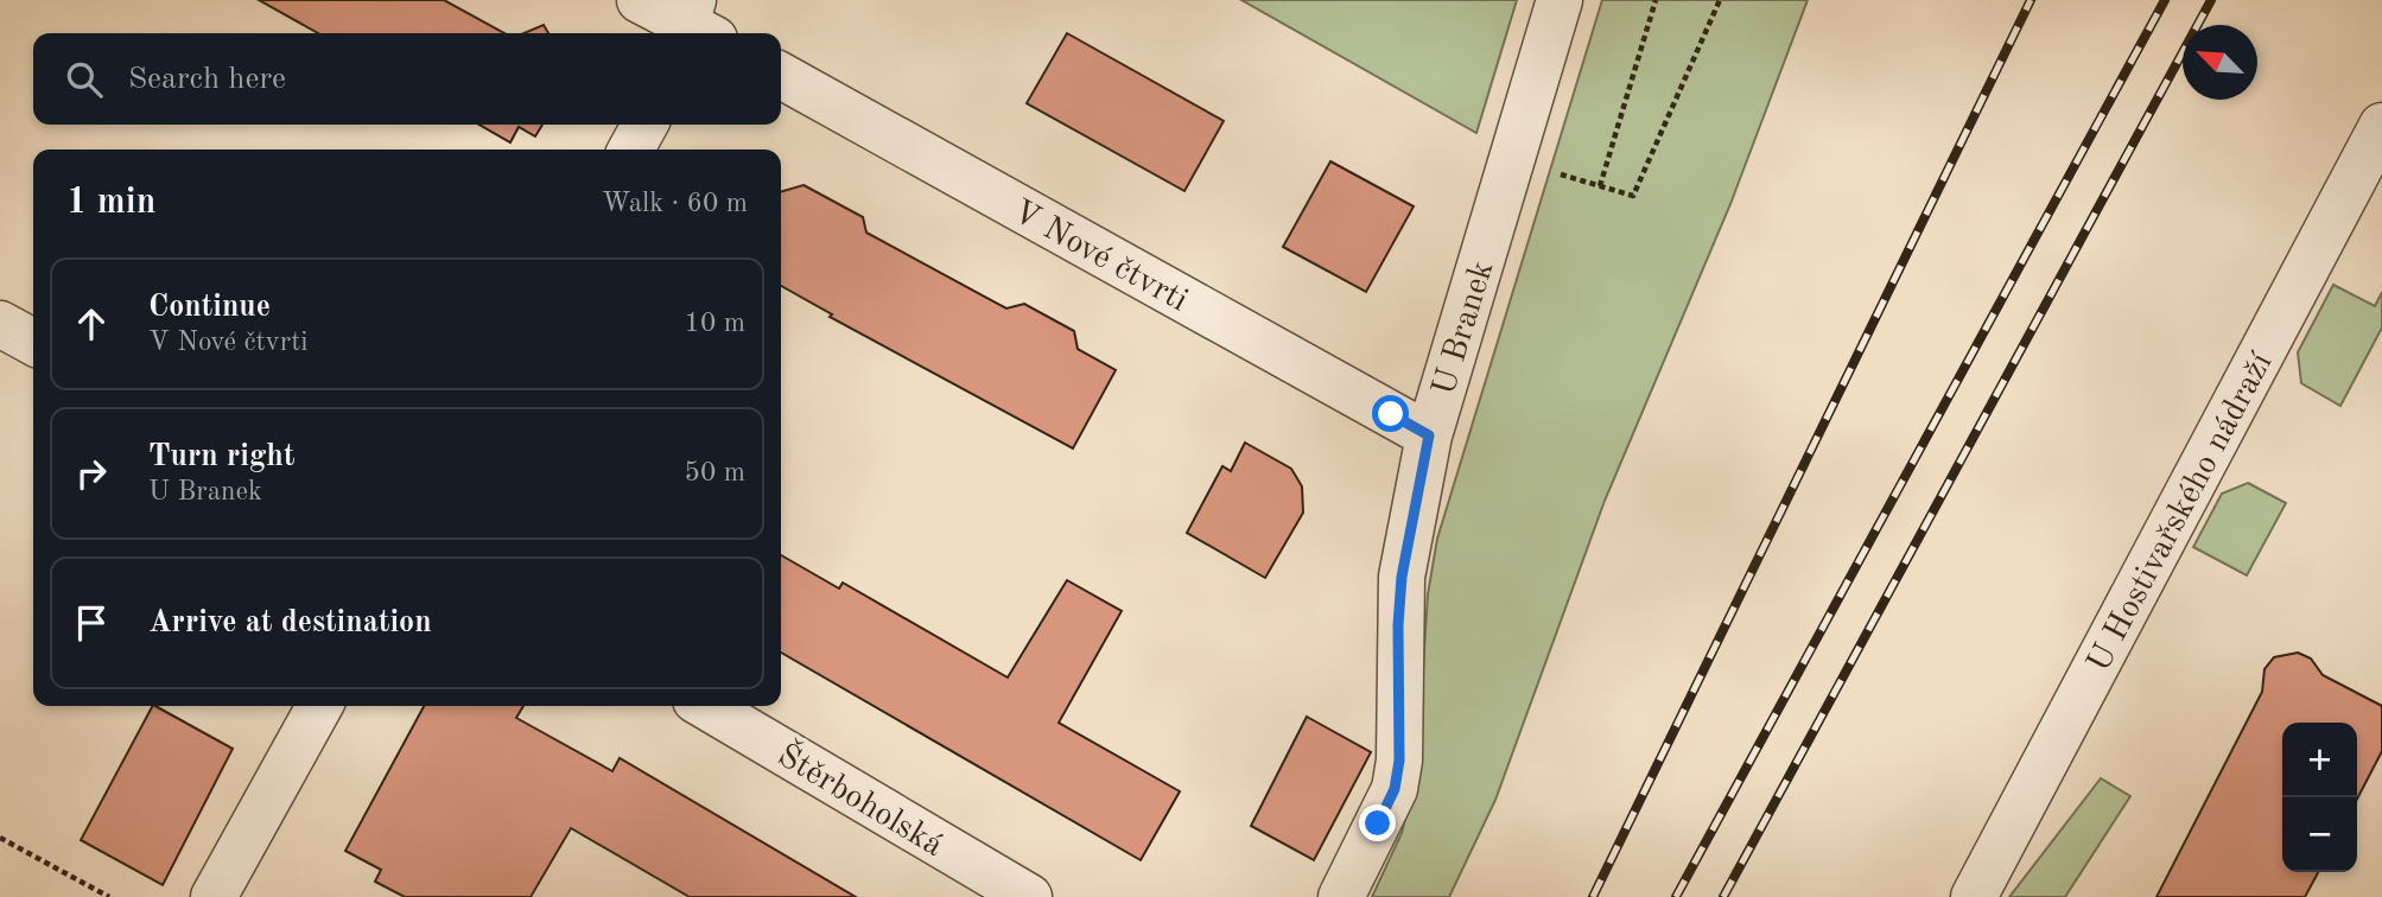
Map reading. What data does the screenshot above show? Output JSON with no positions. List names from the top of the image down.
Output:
{
  "streets": {
    "street": [
      "V Nové čtvrti",
      "U Branek",
      "U Hostivařského nádraží",
      "Štěrboholská"
    ]
  },
  "crossings": [
    ["V Nové čtvrti", "U Branek"]
  ],
  "north": "top left",
  "page": {
    "search": "Search here",
    "heading": ["1 min", "Walk · 60 m"],
    "list": [
      ["Continue", "V Nové čtvrti", "10 m"],
      ["Turn right", "U Branek", "50 m"],
      "Arrive at destination"
    ],
    "map_buttons": ["+", "−"]
  }
}
